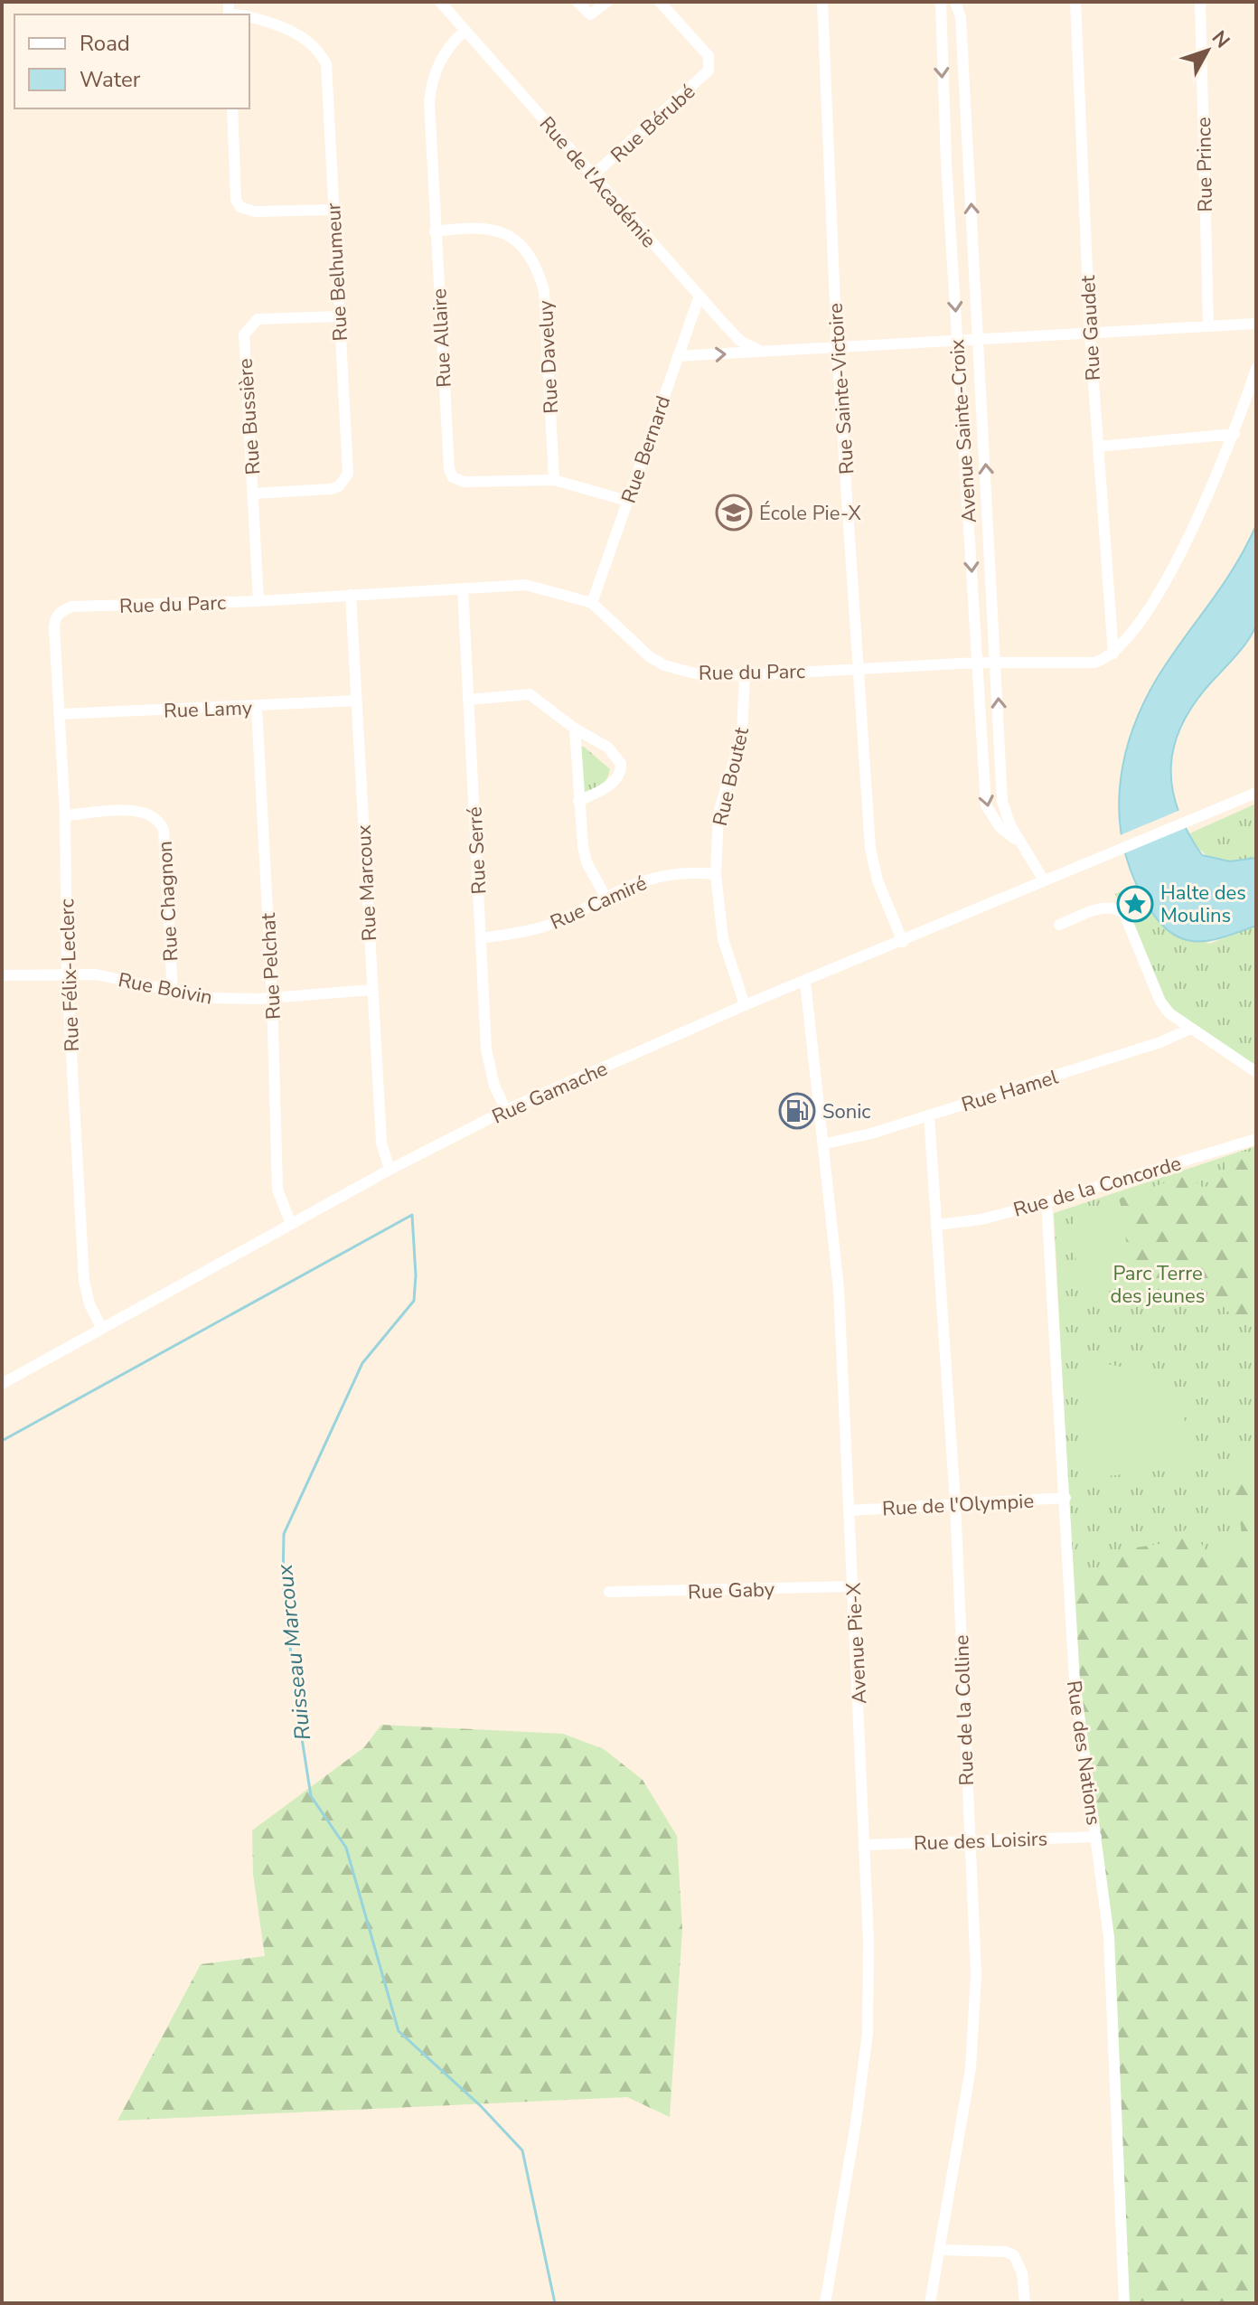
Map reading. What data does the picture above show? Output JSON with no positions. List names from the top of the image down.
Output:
{
  "streets": {
    "street": [
      "Rue Bérubé",
      "Rue Prince",
      "Rue de l'Académie",
      "Rue Belhumeur",
      "Rue Gaudet",
      "Rue Allaire",
      "Rue Daveluy",
      "Rue Sainte-Victoire",
      "Rue Bussière",
      "Avenue Sainte-Croix",
      "Rue Bernard",
      "Rue du Parc",
      "Rue Lamy",
      "Rue Boutet",
      "Rue Serré",
      "Rue Marcoux",
      "Rue Chagnon",
      "Rue Camiré",
      "Rue Pelchat",
      "Rue Félix-Leclerc",
      "Rue Boivin",
      "Rue Hamel",
      "Rue Gamache",
      "Rue de la Concorde",
      "Rue de l'Olympie",
      "Rue Gaby",
      "Avenue Pie-X",
      "Rue de la Colline",
      "Rue des Nations",
      "Rue des Loisirs"
    ]
  },
  "crossings": [
    ["Rue Bérubé", "Rue de l'Académie"],
    ["Rue de l'Académie", "Rue Allaire"],
    ["Rue de l'Académie", "Rue Bernard"],
    ["Rue Belhumeur", "Rue Bussière"],
    ["Rue Gaudet", "Rue du Parc"],
    ["Rue Allaire", "Rue Daveluy"],
    ["Rue Allaire", "Rue Bernard"],
    ["Rue Sainte-Victoire", "Rue du Parc"],
    ["Rue Sainte-Victoire", "Rue Gamache"],
    ["Rue Bussière", "Rue du Parc"],
    ["Avenue Sainte-Croix", "Rue du Parc"],
    ["Avenue Sainte-Croix", "Rue Gamache"],
    ["Rue Bernard", "Rue du Parc"],
    ["Rue du Parc", "Rue Boutet"],
    ["Rue du Parc", "Rue Serré"],
    ["Rue du Parc", "Rue Marcoux"],
    ["Rue du Parc", "Rue Félix-Leclerc"],
    ["Rue Lamy", "Rue Marcoux"],
    ["Rue Lamy", "Rue Pelchat"],
    ["Rue Lamy", "Rue Félix-Leclerc"],
    ["Rue Boutet", "Rue Camiré"],
    ["Rue Boutet", "Rue Gamache"],
    ["Rue Serré", "Rue Camiré"],
    ["Rue Serré", "Rue Gamache"],
    ["Rue Marcoux", "Rue Boivin"],
    ["Rue Marcoux", "Rue Gamache"],
    ["Rue Chagnon", "Rue Félix-Leclerc"],
    ["Rue Chagnon", "Rue Boivin"],
    ["Rue Pelchat", "Rue Boivin"],
    ["Rue Pelchat", "Rue Gamache"],
    ["Rue Félix-Leclerc", "Rue Boivin"],
    ["Rue Félix-Leclerc", "Rue Gamache"],
    ["Rue Hamel", "Avenue Pie-X"],
    ["Rue Hamel", "Rue de la Colline"],
    ["Rue Gamache", "Avenue Pie-X"],
    ["Rue de la Concorde", "Rue de la Colline"],
    ["Rue de la Concorde", "Rue des Nations"],
    ["Rue de l'Olympie", "Avenue Pie-X"],
    ["Rue de l'Olympie", "Rue de la Colline"],
    ["Rue de l'Olympie", "Rue des Nations"],
    ["Rue Gaby", "Avenue Pie-X"],
    ["Avenue Pie-X", "Rue des Loisirs"],
    ["Rue de la Colline", "Rue des Loisirs"],
    ["Rue des Nations", "Rue des Loisirs"]
  ],
  "water": ["Ruisseau Marcoux"],
  "parks": ["Parc Terre des jeunes"],
  "places": {
    "school or university": ["École Pie-X"],
    "place": ["Halte des Moulins"],
    "fuel station": ["Sonic"]
  },
  "legend": ["Road", "Water"],
  "north": "top right"
}
